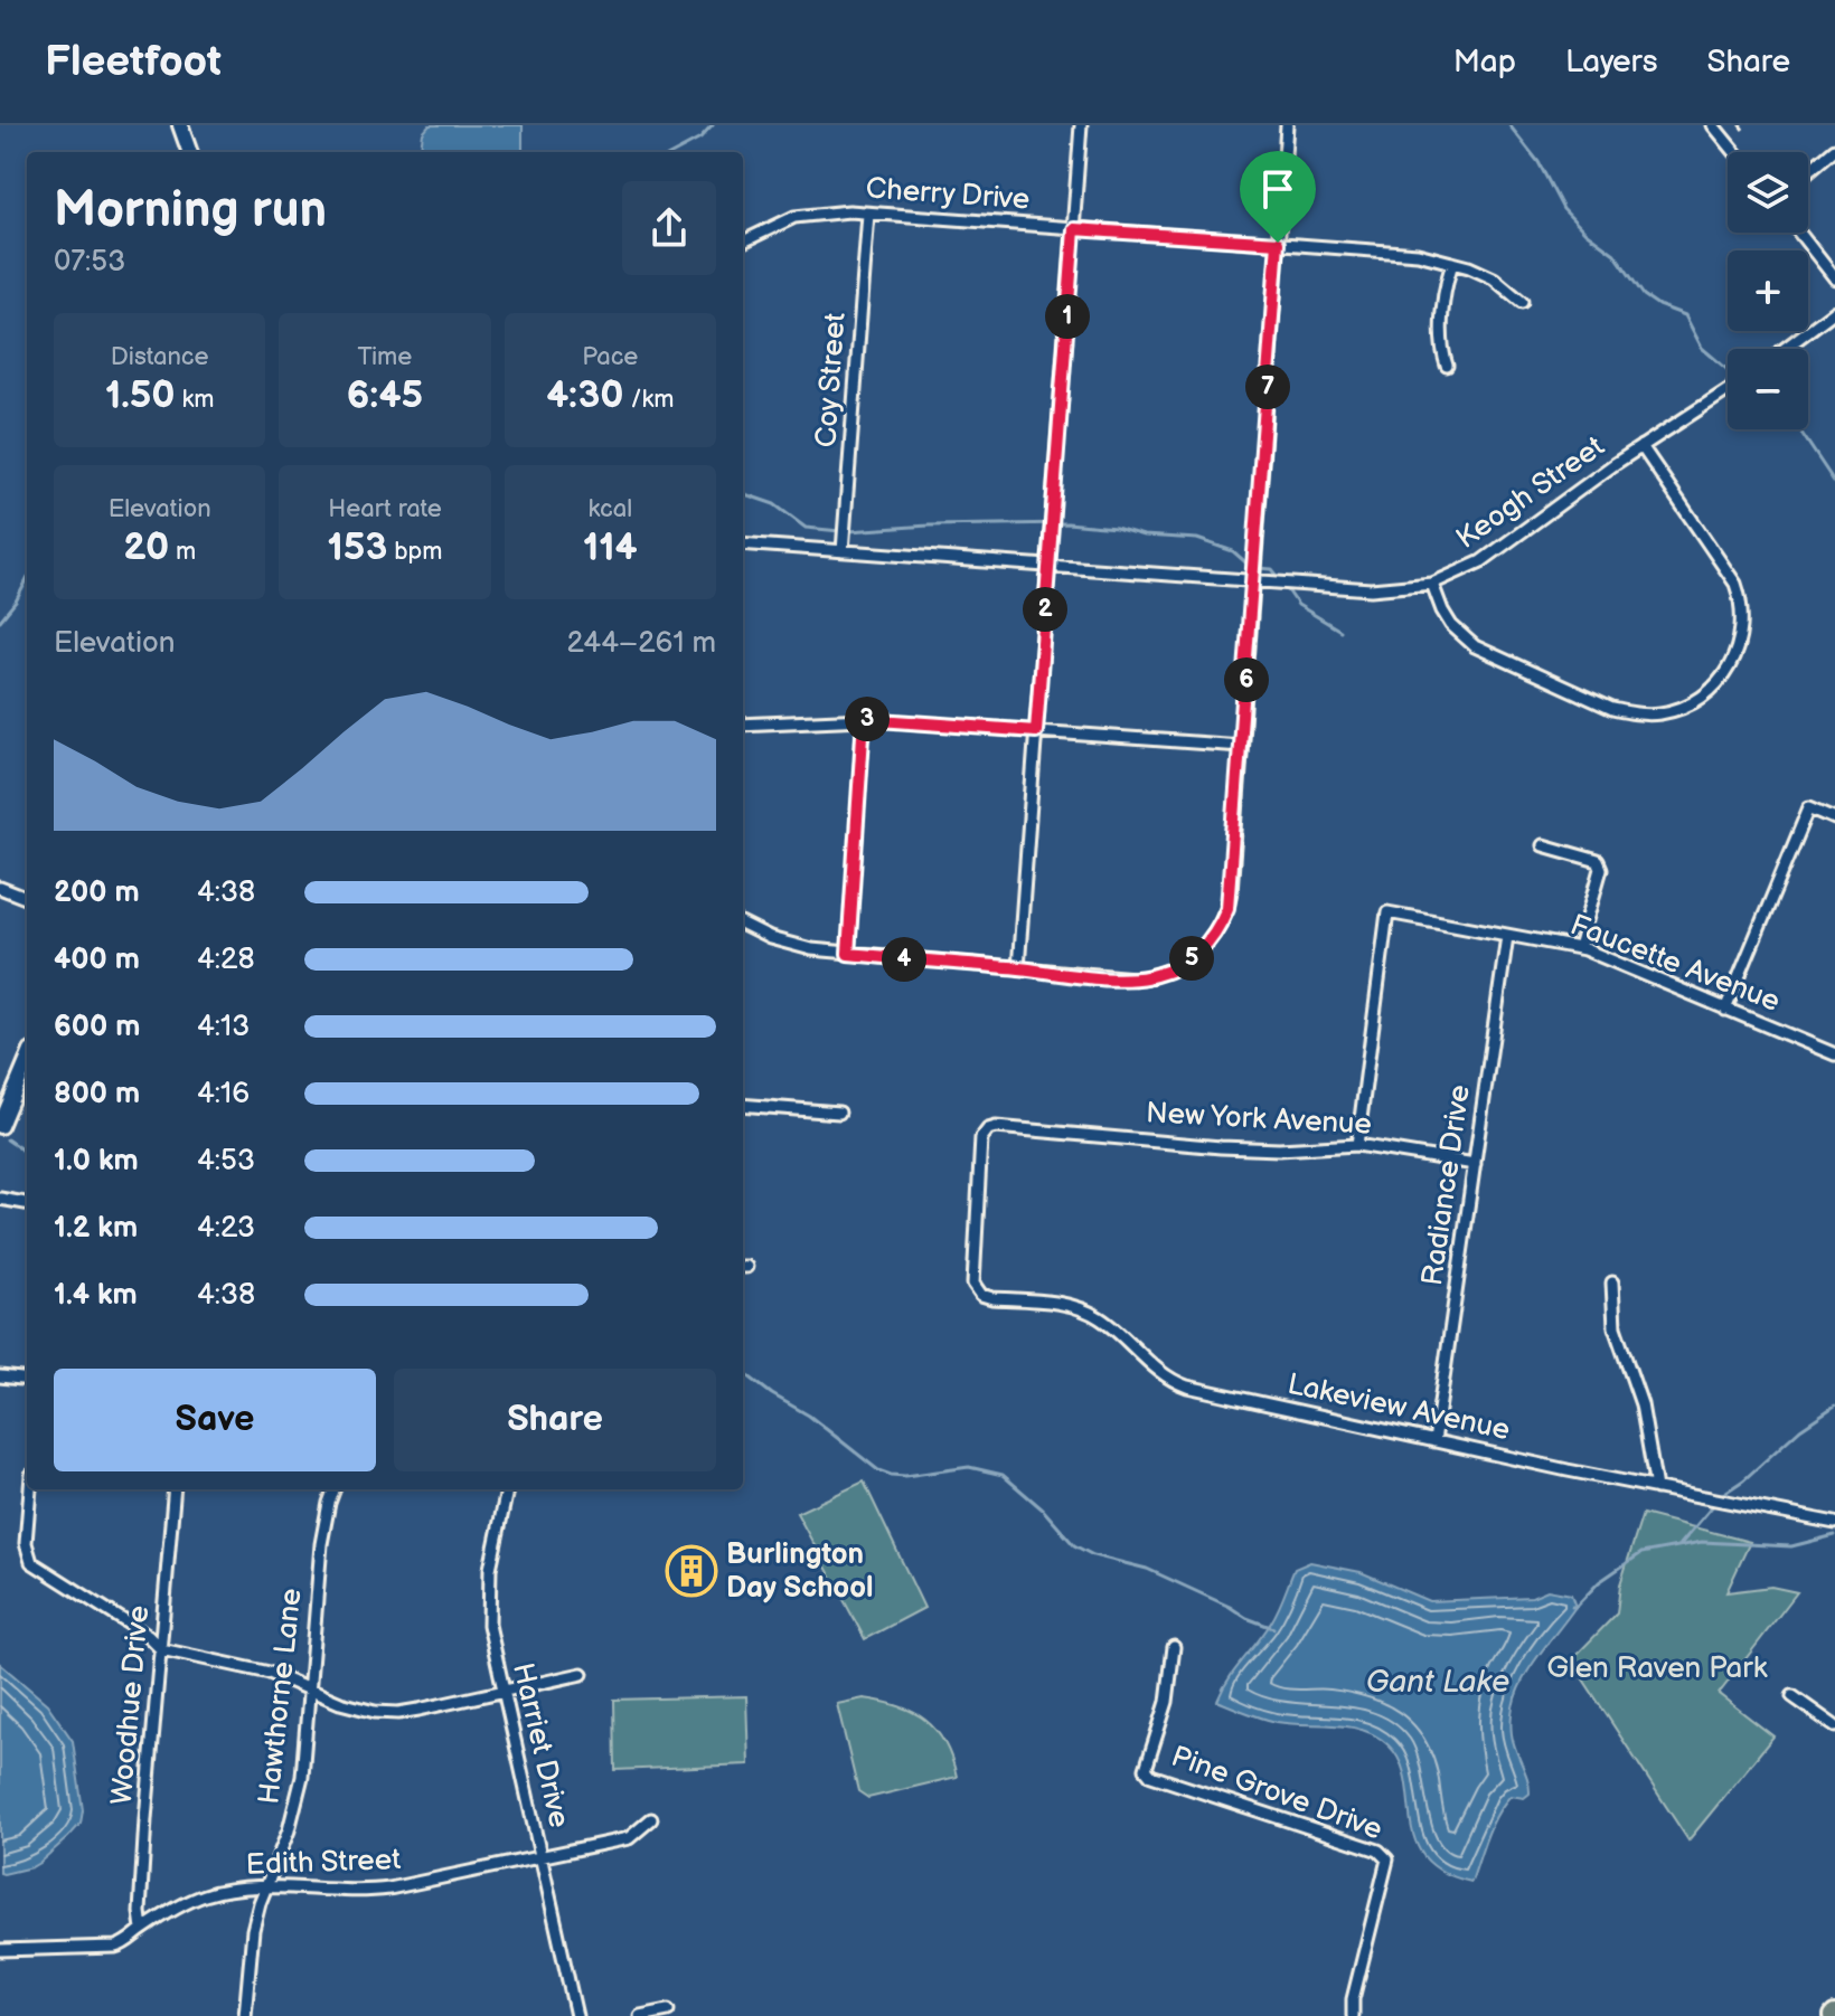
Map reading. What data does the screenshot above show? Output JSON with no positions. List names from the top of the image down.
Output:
{
  "streets": {
    "street": [
      "Cherry Drive",
      "Coy Street",
      "Keogh Street",
      "Faucette Avenue",
      "New York Avenue",
      "Radiance Drive",
      "Lakeview Avenue",
      "Hawthorne Lane",
      "Woodhue Drive",
      "Harriet Drive",
      "Pine Grove Drive",
      "Edith Street"
    ]
  },
  "crossings": [
    ["Cherry Drive", "Coy Street"],
    ["Coy Street", "Keogh Street"],
    ["Faucette Avenue", "New York Avenue"],
    ["Faucette Avenue", "Radiance Drive"],
    ["New York Avenue", "Radiance Drive"],
    ["New York Avenue", "Lakeview Avenue"],
    ["Radiance Drive", "Lakeview Avenue"],
    ["Hawthorne Lane", "Edith Street"],
    ["Woodhue Drive", "Edith Street"],
    ["Harriet Drive", "Edith Street"]
  ],
  "water": ["Gant Lake"],
  "parks": ["Glen Raven Park"],
  "places": {
    "building": ["Burlington Day School"]
  },
  "page": {
    "header": "Fleetfoot",
    "nav": ["Map", "Layers", "Share"],
    "map_buttons": ["+", "−"],
    "heading": ["Morning run", "07:53"],
    "pins": [
      "1",
      "7",
      "2",
      "6",
      "3",
      "5",
      "4"
    ],
    "stats": [
      ["Distance", "1.50 km"],
      ["Time", "6:45"],
      ["Pace", "4:30 /km"],
      ["Elevation", "20 m"],
      ["Heart rate", "153 bpm"],
      ["kcal", "114"]
    ],
    "chart": ["Elevation", "244–261 m"],
    "list": [
      {
        "name": "200 m",
        "note": "4:38"
      },
      {
        "name": "400 m",
        "note": "4:28"
      },
      {
        "name": "600 m",
        "note": "4:13"
      },
      {
        "name": "800 m",
        "note": "4:16"
      },
      {
        "name": "1.0 km",
        "note": "4:53"
      },
      {
        "name": "1.2 km",
        "note": "4:23"
      },
      {
        "name": "1.4 km",
        "note": "4:38"
      }
    ],
    "buttons": ["Save", "Share"]
  }
}
